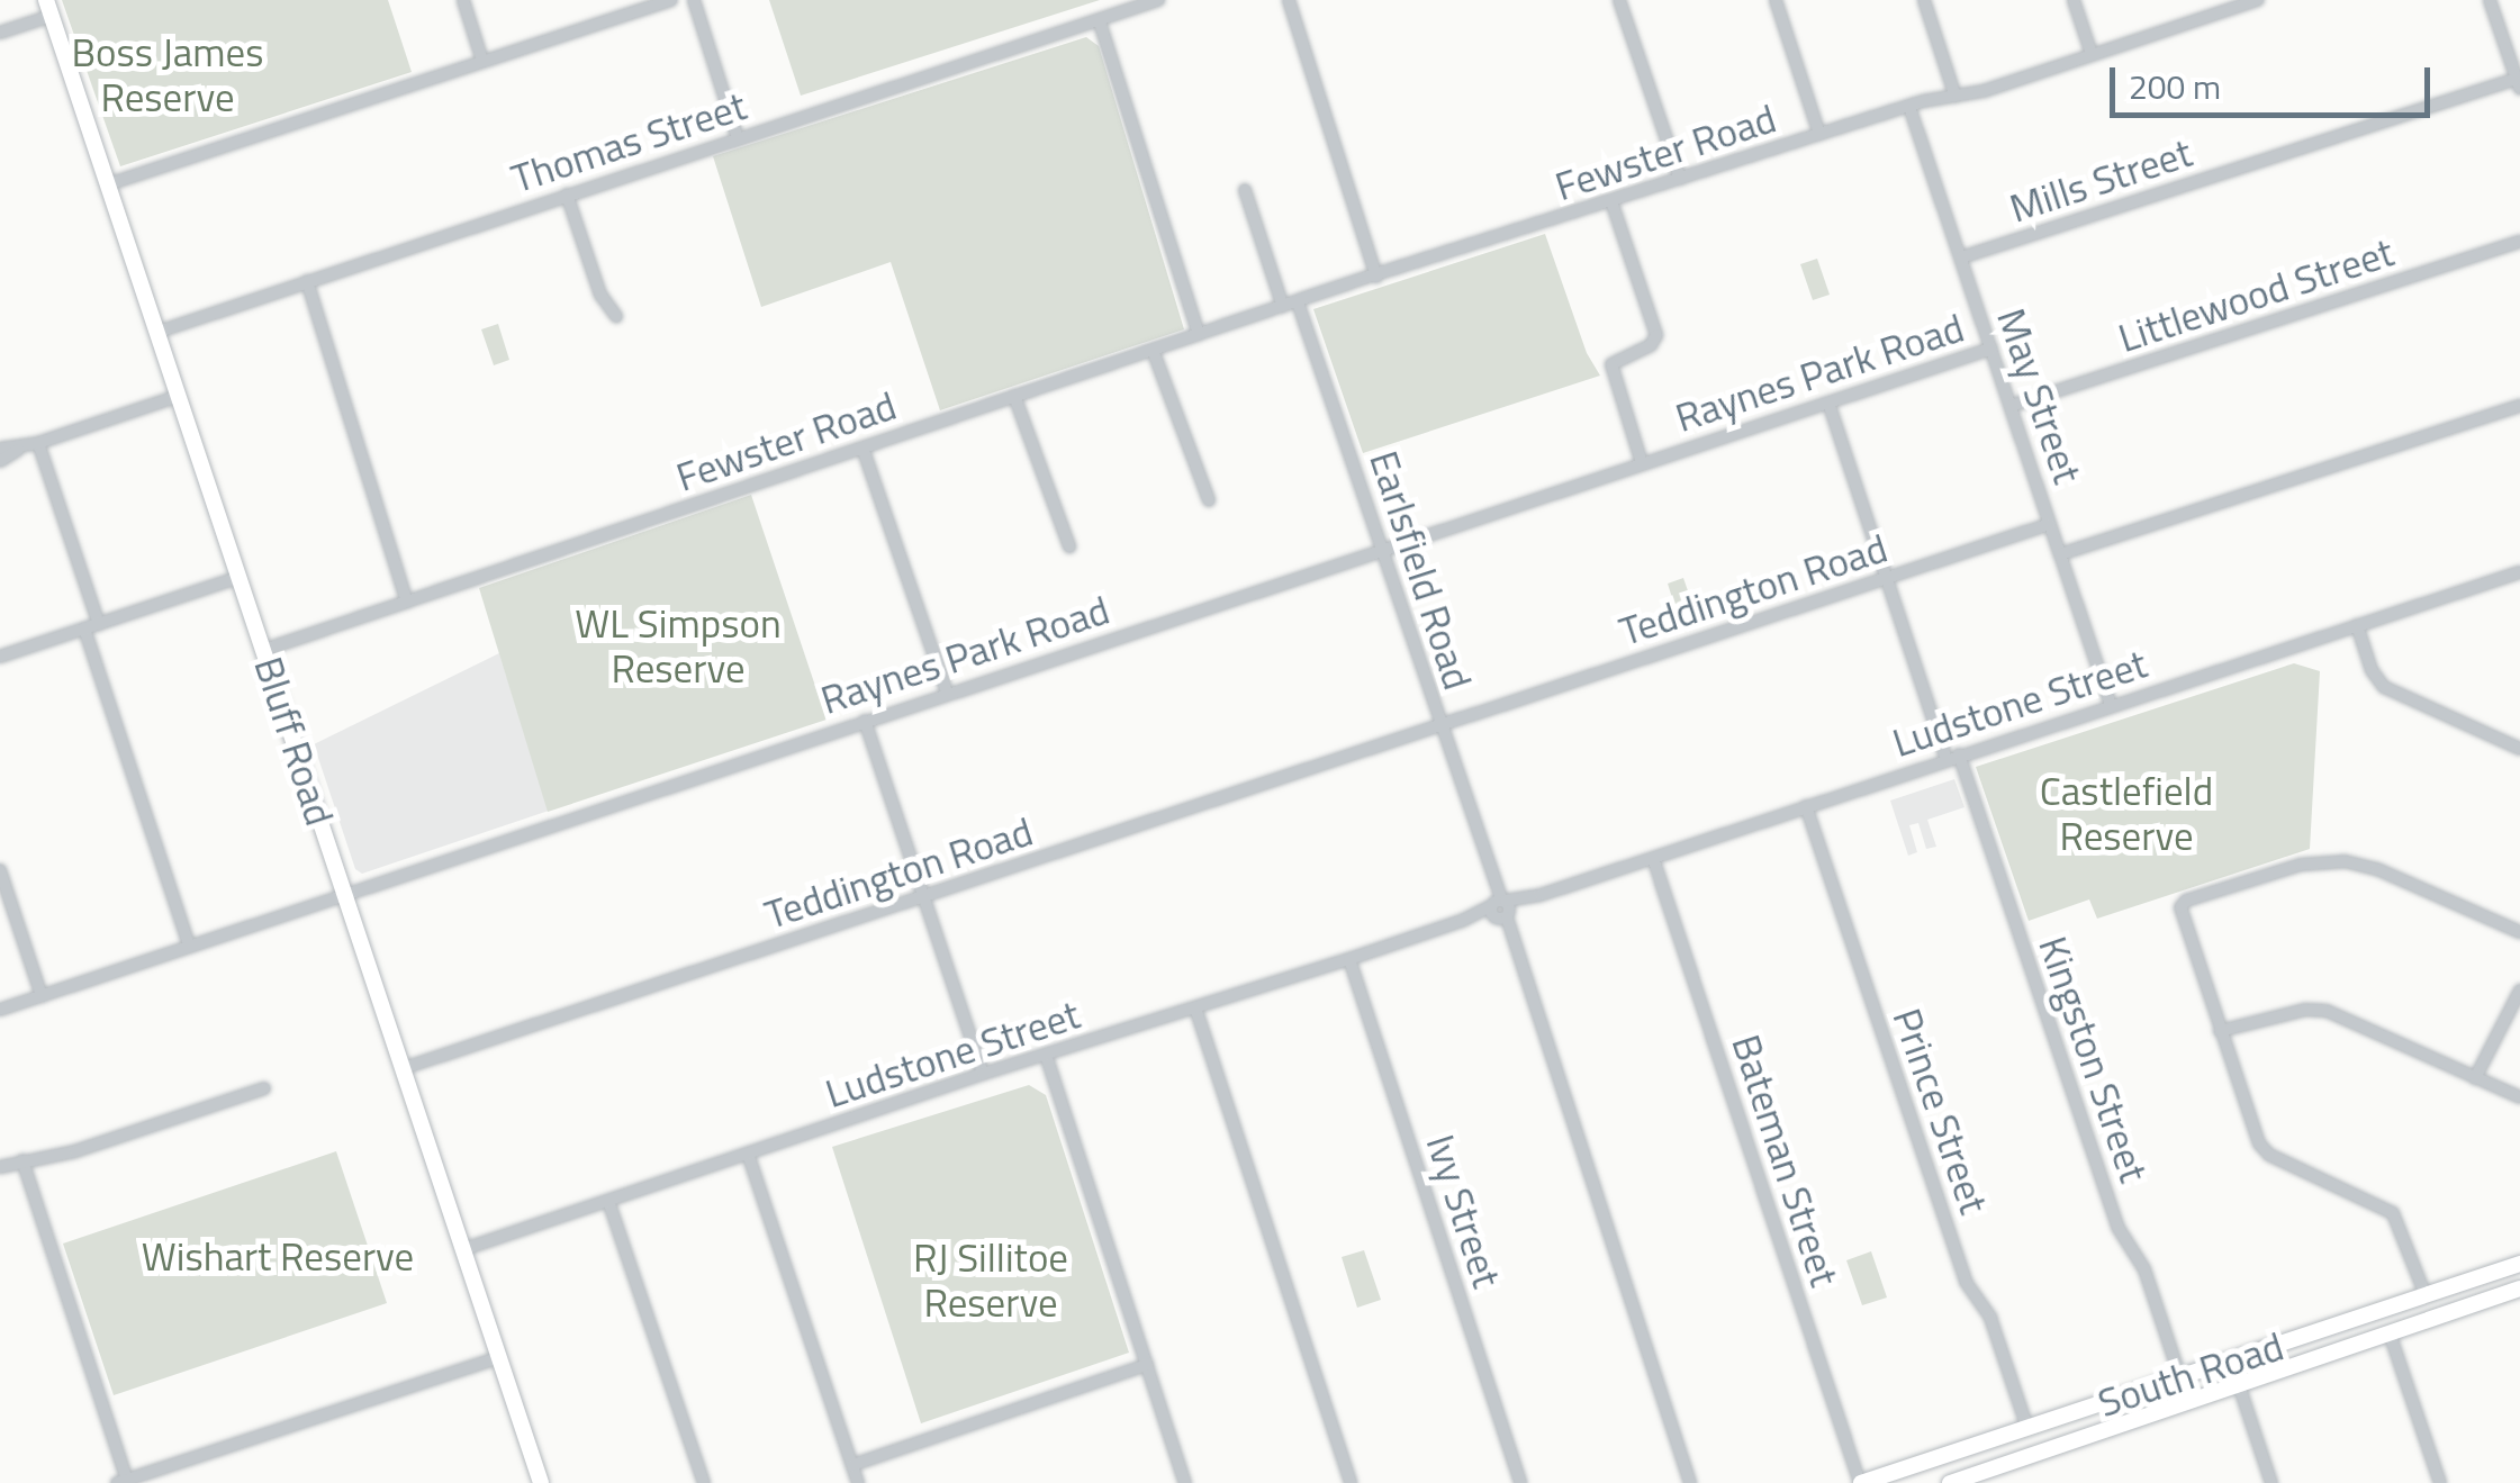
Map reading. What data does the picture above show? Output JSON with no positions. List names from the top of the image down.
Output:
{
  "streets": {
    "main road": ["Bluff Road", "South Road"],
    "street": [
      "Thomas Street",
      "Fewster Road",
      "Mills Street",
      "Littlewood Street",
      "Raynes Park Road",
      "May Street",
      "Earlsfield Road",
      "Teddington Road",
      "Ludstone Street",
      "Kingston Street",
      "Prince Street",
      "Bateman Street",
      "Ivy Street"
    ]
  },
  "crossings": [
    ["Thomas Street", "Bluff Road"],
    ["Fewster Road", "May Street"],
    ["Fewster Road", "Earlsfield Road"],
    ["Fewster Road", "Bluff Road"],
    ["Mills Street", "May Street"],
    ["Littlewood Street", "May Street"],
    ["Raynes Park Road", "May Street"],
    ["Raynes Park Road", "Earlsfield Road"],
    ["Raynes Park Road", "Bluff Road"],
    ["Raynes Park Road", "Kingston Street"],
    ["May Street", "Teddington Road"],
    ["May Street", "Ludstone Street"],
    ["Earlsfield Road", "Teddington Road"],
    ["Earlsfield Road", "Ludstone Street"],
    ["Teddington Road", "Bluff Road"],
    ["Teddington Road", "Kingston Street"],
    ["Ludstone Street", "Bluff Road"],
    ["Ludstone Street", "Kingston Street"],
    ["Ludstone Street", "Prince Street"],
    ["Ludstone Street", "Bateman Street"],
    ["Ludstone Street", "Ivy Street"],
    ["Kingston Street", "South Road"],
    ["Prince Street", "South Road"],
    ["Bateman Street", "South Road"]
  ],
  "parks": [
    "Boss James Reserve",
    "WL Simpson Reserve",
    "Castlefield Reserve",
    "Wishart Reserve",
    "RJ Sillitoe Reserve"
  ],
  "scale_bar": "200 m"
}
